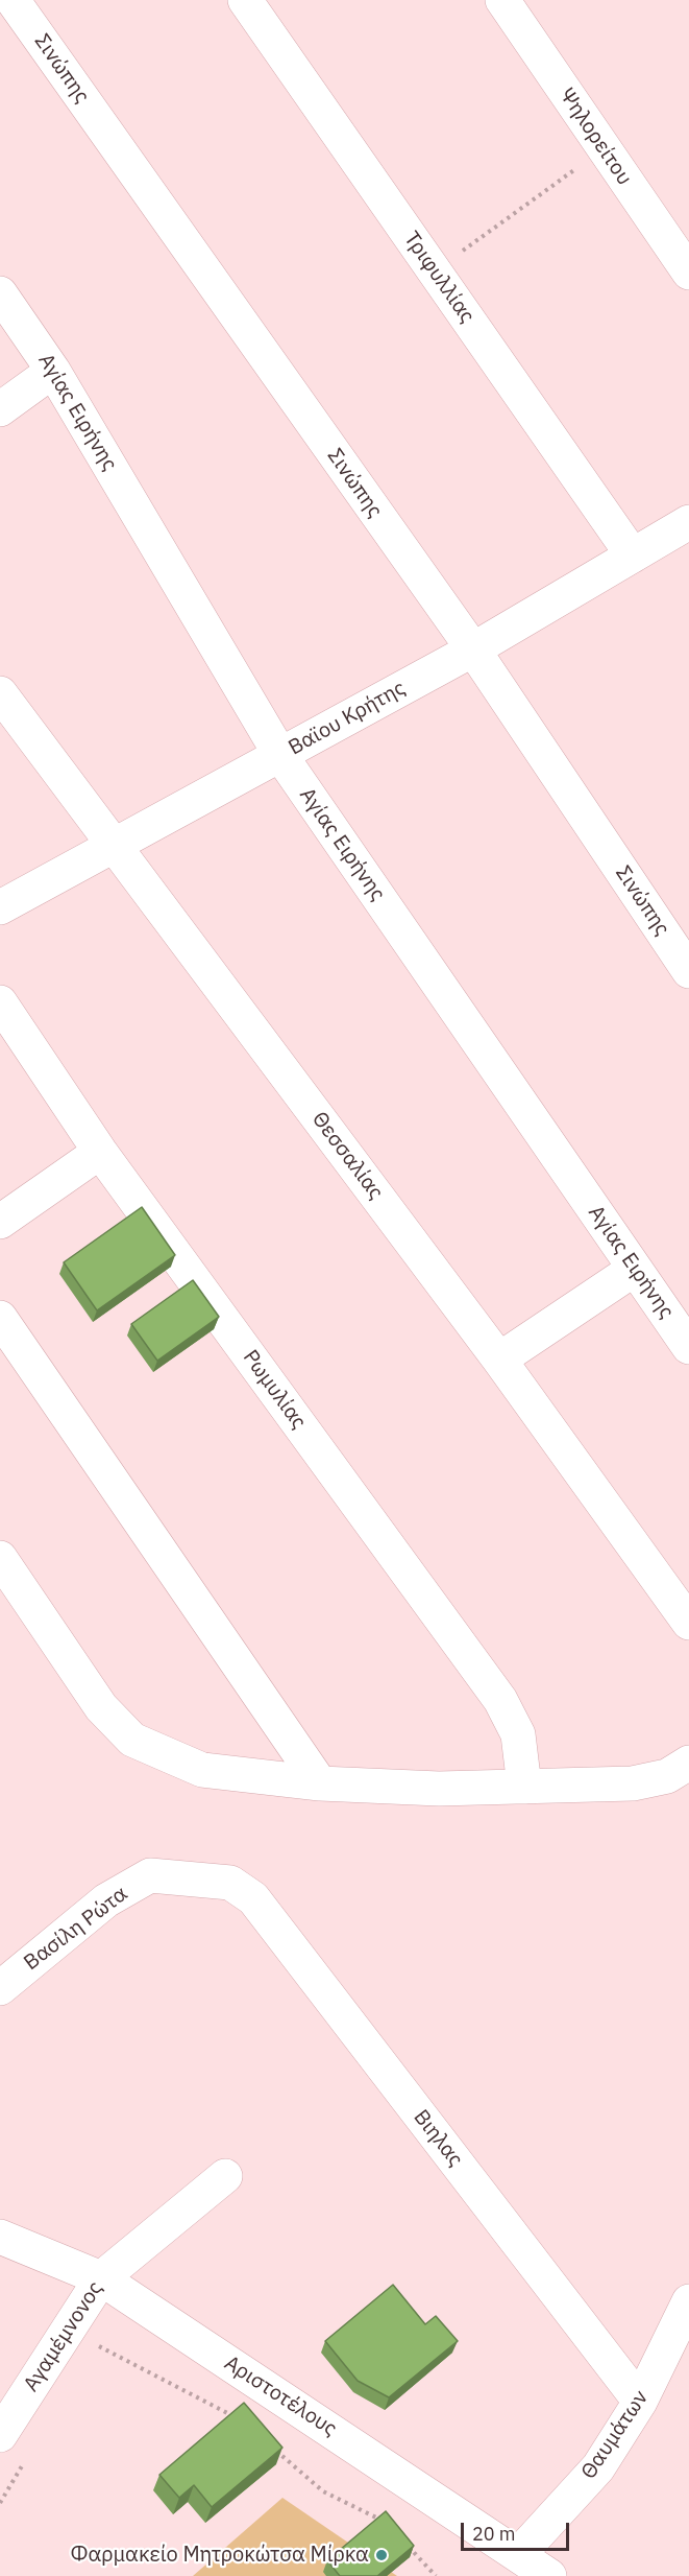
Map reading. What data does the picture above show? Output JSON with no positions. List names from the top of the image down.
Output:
{
  "streets": {
    "street": [
      "Σινώπης",
      "Ψηλορείτου",
      "Τριφυλλίας",
      "Αγίας Ειρήνης",
      "Βαϊου Κρήτης",
      "Θεσσαλίας",
      "Ρωμυλίας",
      "Βασίλη Ρώτα",
      "Βιηλας",
      "Αγαμέμνονος",
      "Αριστοτέλους",
      "Θαυμάτων"
    ]
  },
  "crossings": [
    ["Σινώπης", "Βαϊου Κρήτης"],
    ["Τριφυλλίας", "Βαϊου Κρήτης"],
    ["Αγίας Ειρήνης", "Βαϊου Κρήτης"],
    ["Βαϊου Κρήτης", "Θεσσαλίας"],
    ["Βασίλη Ρώτα", "Βιηλας"],
    ["Βιηλας", "Θαυμάτων"],
    ["Αγαμέμνονος", "Αριστοτέλους"],
    ["Αριστοτέλους", "Θαυμάτων"]
  ],
  "places": ["Φαρμακείο Μητροκώτσα Μίρκα"],
  "scale_bar": "20 m"
}
